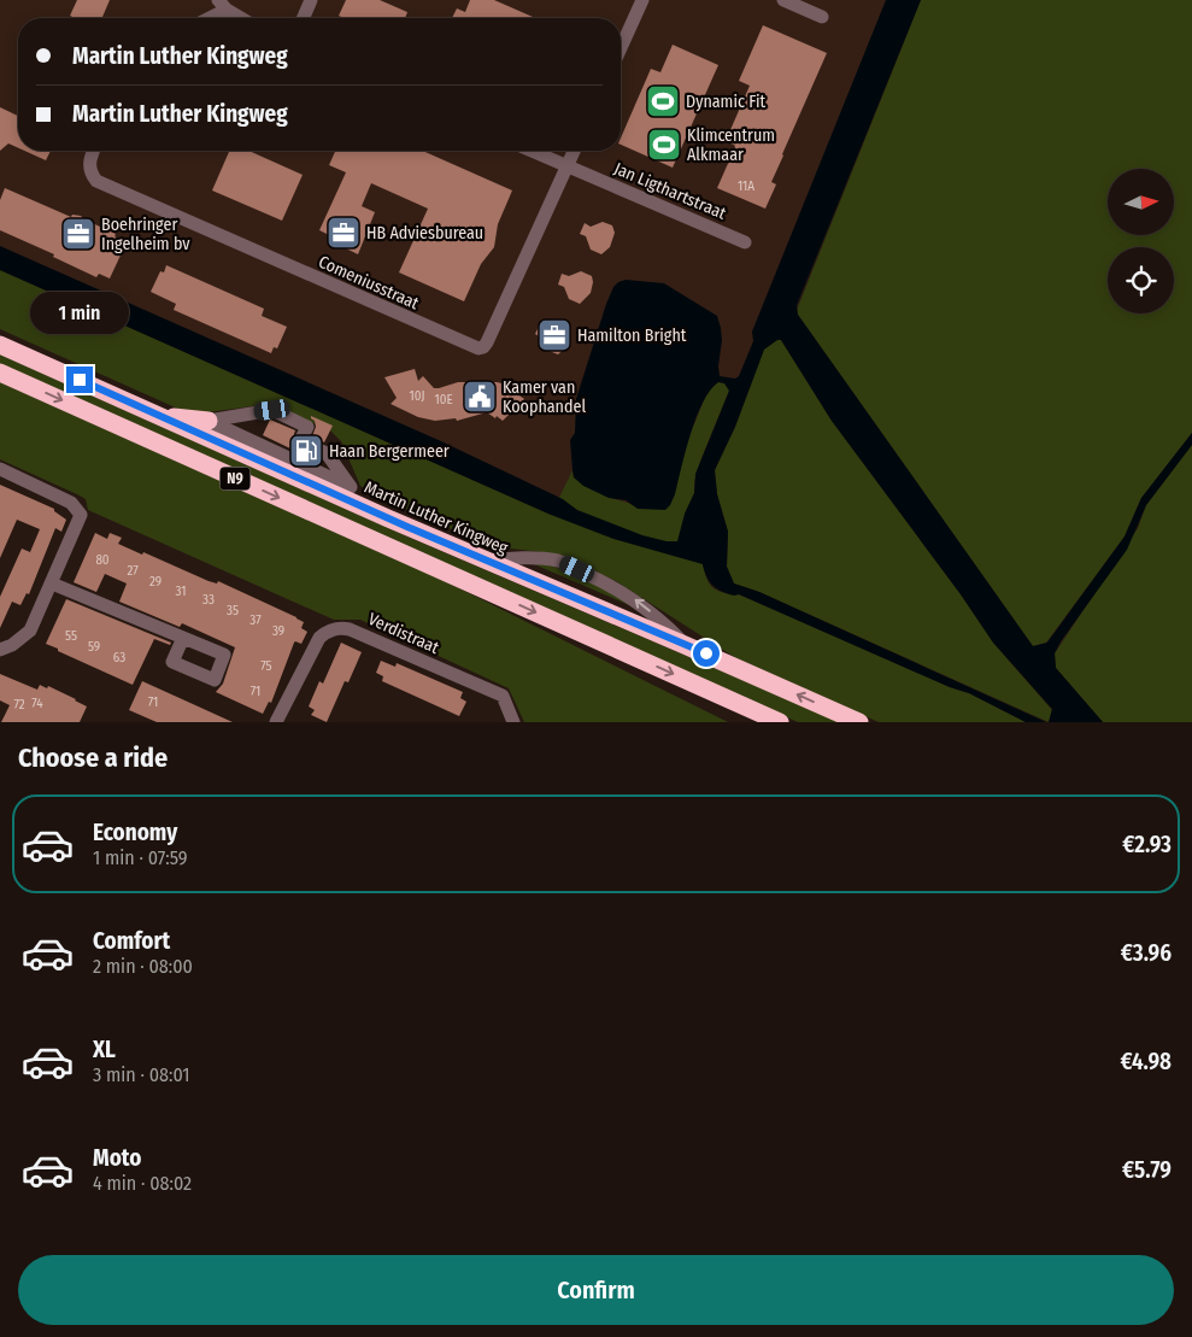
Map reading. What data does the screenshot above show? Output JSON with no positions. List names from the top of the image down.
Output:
{
  "streets": {
    "highway": ["N9", "Martin Luther Kingweg"],
    "street": ["Jan Ligthartstraat", "Comeniusstraat", "Verdistraat"]
  },
  "crossings": [
    ["Jan Ligthartstraat", "Comeniusstraat"],
    ["N9", "Martin Luther Kingweg"]
  ],
  "places": {
    "sports": ["Dynamic Fit", "Klimcentrum Alkmaar"],
    "office": ["HB Adviesbureau", "Boehringer Ingelheim bv", "Hamilton Bright"],
    "public building": ["Kamer van Koophandel"],
    "fuel station": ["Haan Bergermeer"]
  },
  "house_numbers": [
    "11A",
    "10J",
    "10E",
    "80",
    "27",
    "29",
    "31",
    "33",
    "35",
    "37",
    "39",
    "55",
    "59",
    "63",
    "75",
    "71",
    "71",
    "74",
    "72"
  ],
  "north": "right",
  "page": {
    "banner": ["Martin Luther Kingweg", "Martin Luther Kingweg"],
    "bubble": "1 min",
    "heading": "Choose a ride",
    "list": [
      {
        "name": "Economy",
        "note": "1 min · 07:59",
        "value": "€2.93"
      },
      {
        "name": "Comfort",
        "note": "2 min · 08:00",
        "value": "€3.96"
      },
      {
        "name": "XL",
        "note": "3 min · 08:01",
        "value": "€4.98"
      },
      {
        "name": "Moto",
        "note": "4 min · 08:02",
        "value": "€5.79"
      }
    ],
    "buttons": "Confirm"
  }
}
